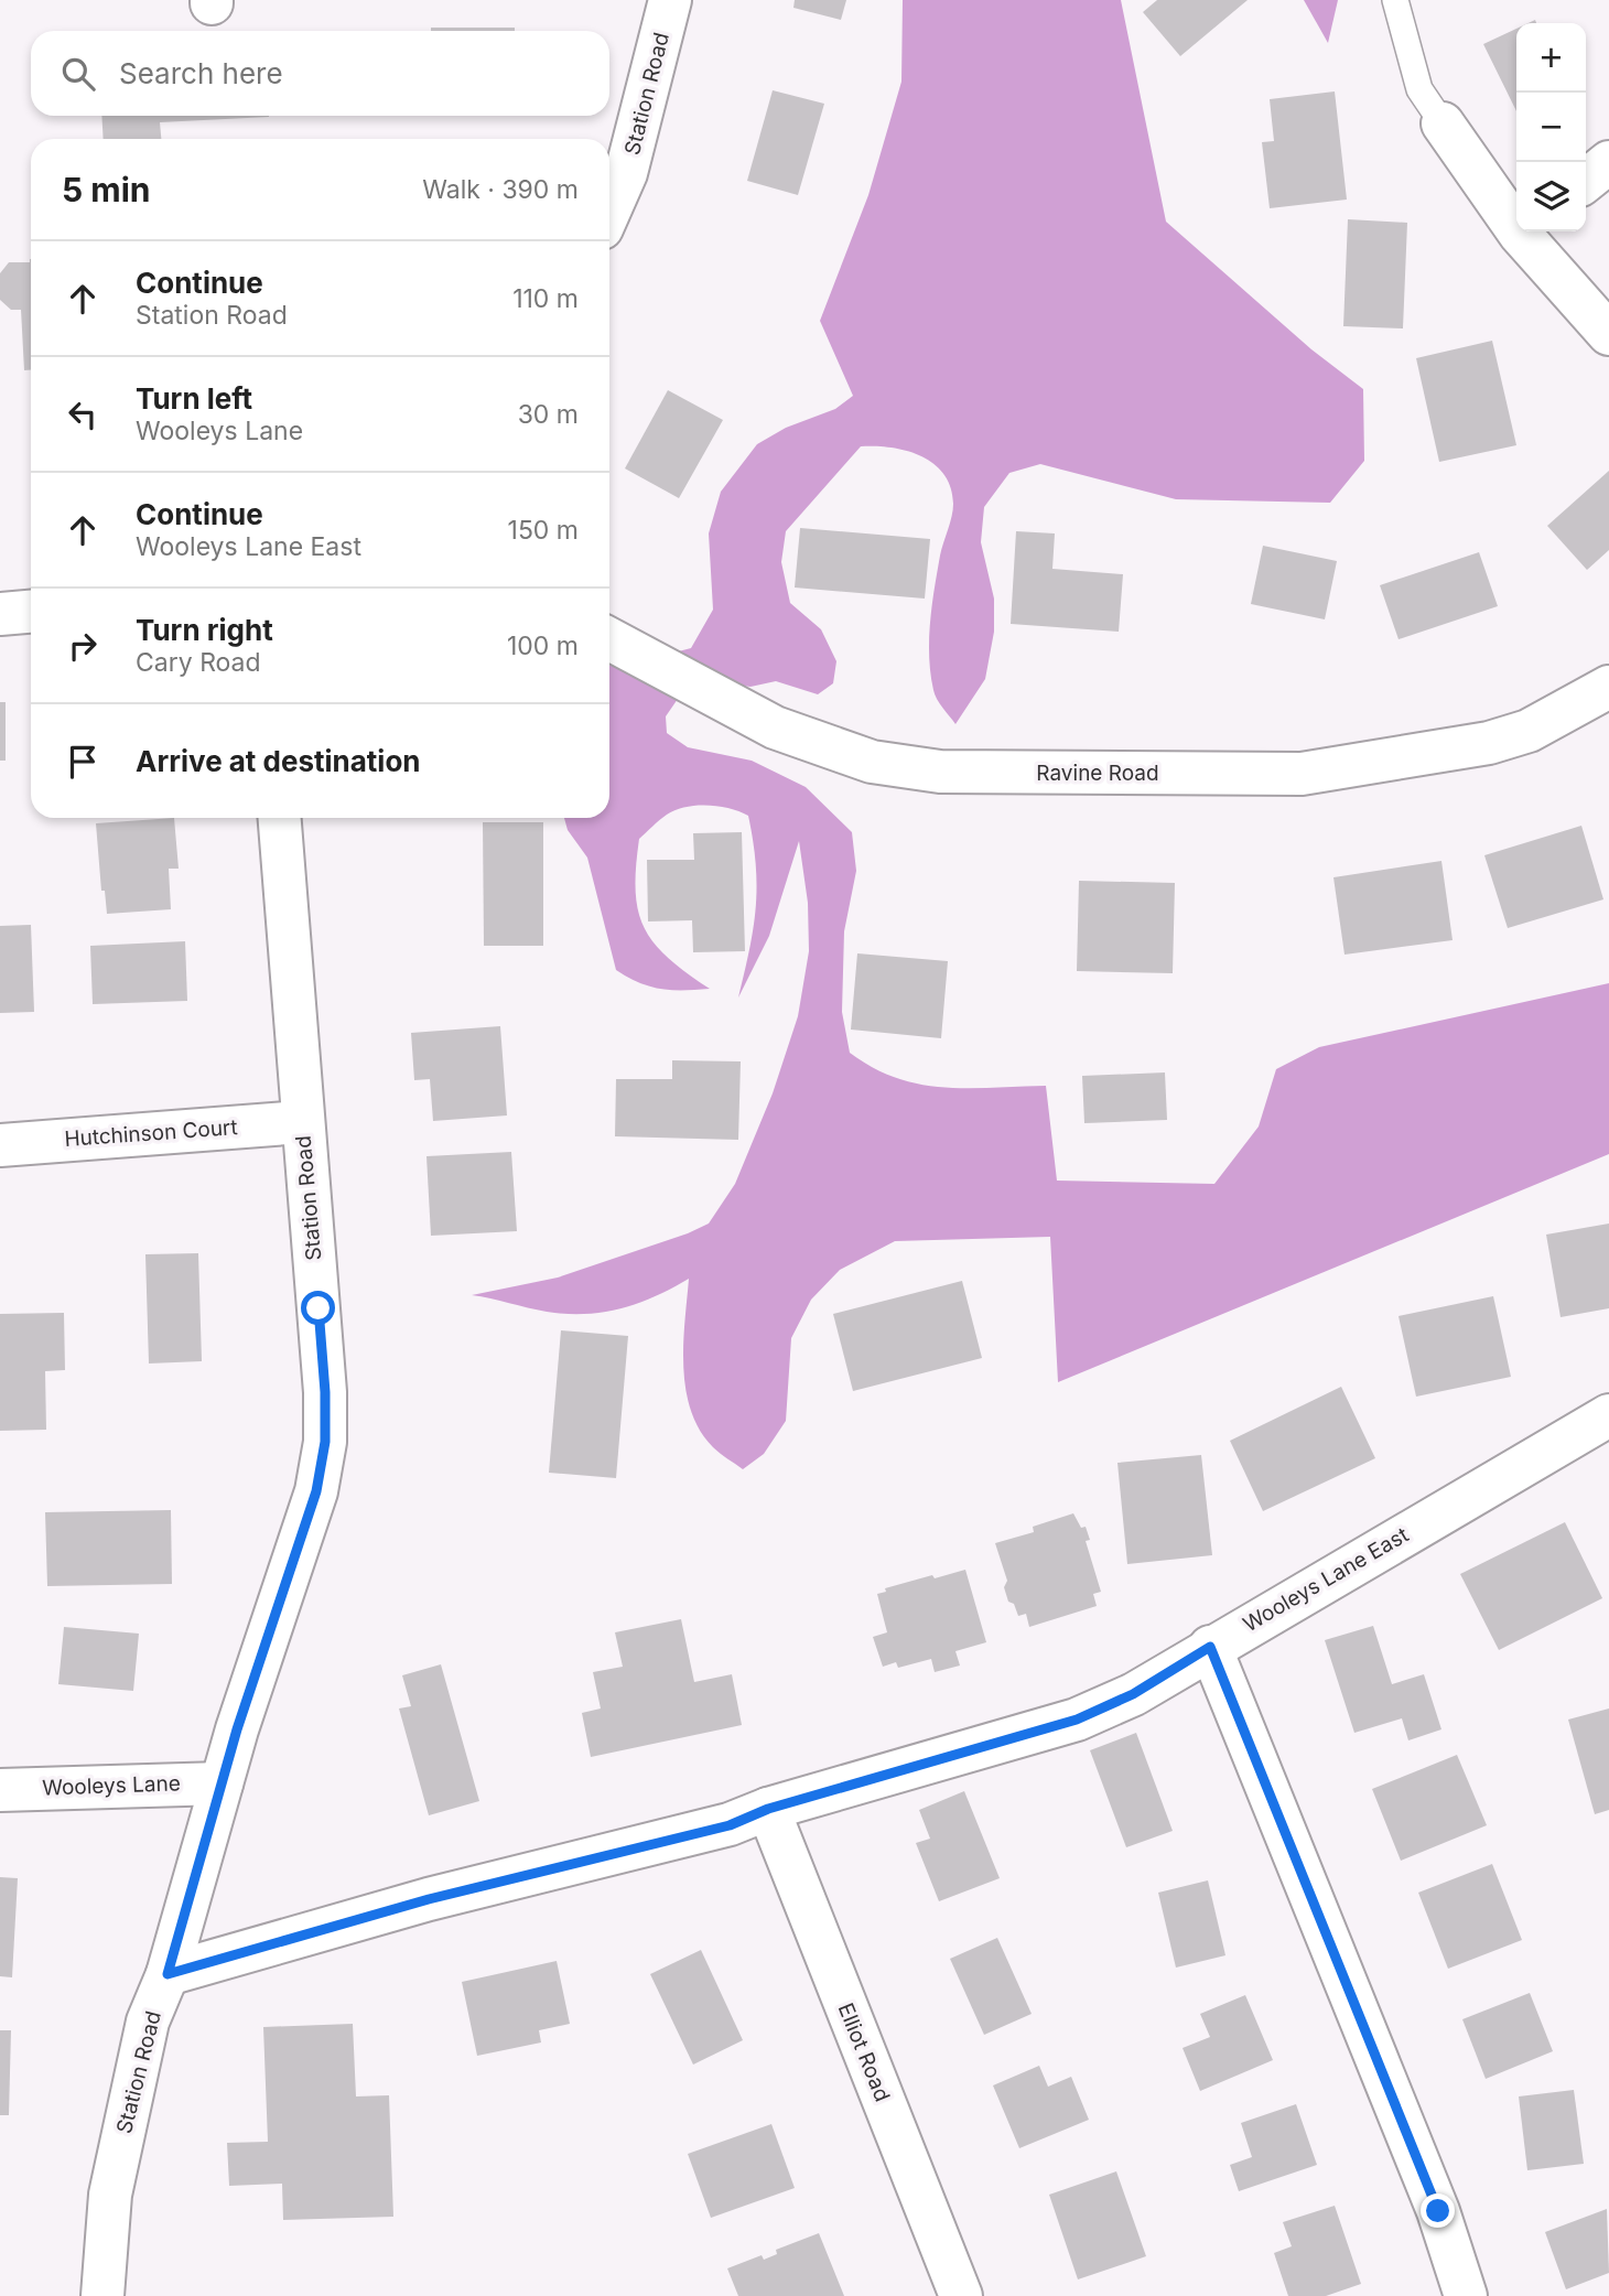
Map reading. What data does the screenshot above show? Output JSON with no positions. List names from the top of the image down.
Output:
{
  "streets": {
    "street": [
      "Station Road",
      "Ravine Road",
      "Hutchinson Court",
      "Wooleys Lane East",
      "Wooleys Lane",
      "Elliot Road"
    ]
  },
  "crossings": [
    ["Station Road", "Hutchinson Court"],
    ["Station Road", "Wooleys Lane East"],
    ["Station Road", "Wooleys Lane"],
    ["Wooleys Lane East", "Elliot Road"]
  ],
  "page": {
    "map_buttons": ["+", "−"],
    "search": "Search here",
    "heading": ["5 min", "Walk · 390 m"],
    "list": [
      ["Continue", "Station Road", "110 m"],
      ["Turn left", "Wooleys Lane", "30 m"],
      ["Continue", "Wooleys Lane East", "150 m"],
      ["Turn right", "Cary Road", "100 m"],
      "Arrive at destination"
    ]
  }
}
